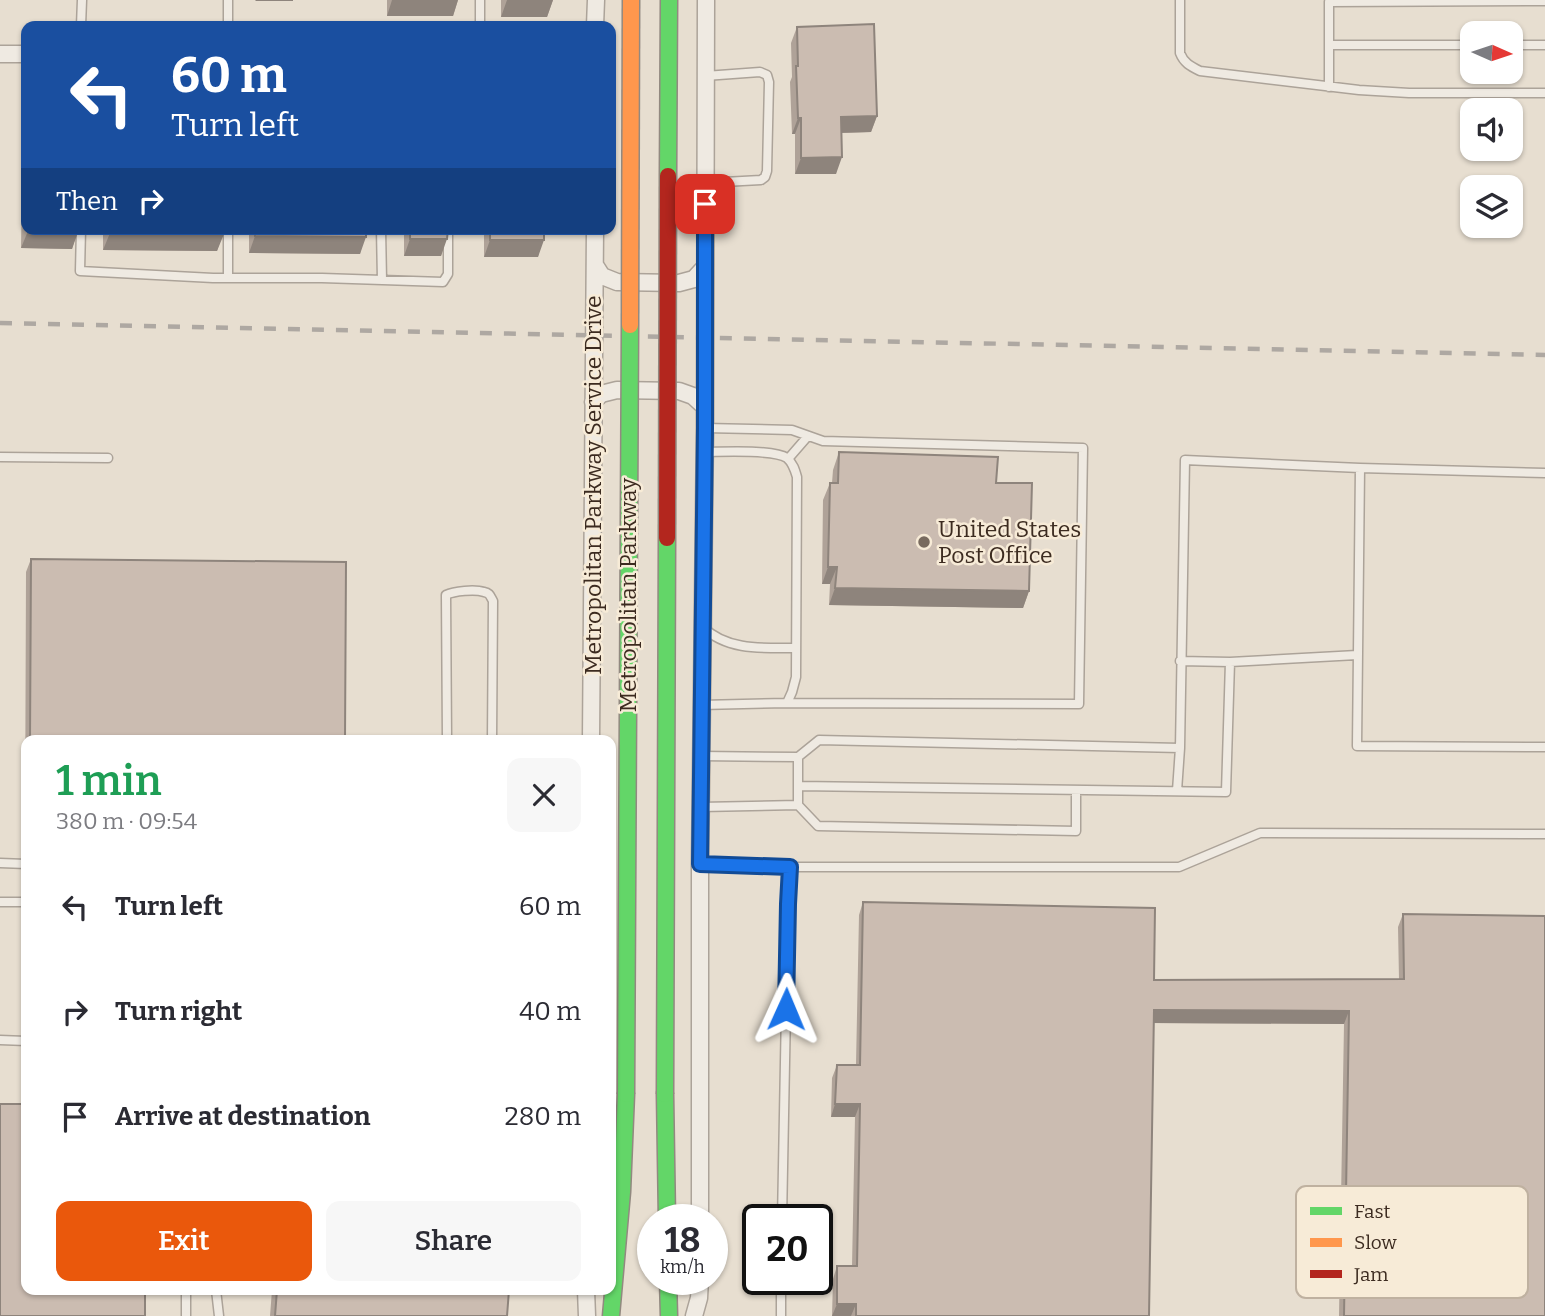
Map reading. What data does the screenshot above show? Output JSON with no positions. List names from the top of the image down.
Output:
{
  "streets": {
    "main road": ["Metropolitan Parkway"],
    "street": ["Metropolitan Parkway Service Drive"]
  },
  "places": ["United States Post Office"],
  "legend": ["Fast", "Slow", "Jam"],
  "north": "right",
  "page": {
    "turn": ["60 m", "Turn left"],
    "then": "Then",
    "heading": ["1 min", "380 m · 09:54"],
    "list": [
      {
        "name": "Turn left",
        "value": "60 m"
      },
      {
        "name": "Turn right",
        "value": "40 m"
      },
      {
        "name": "Arrive at destination",
        "value": "280 m"
      }
    ],
    "buttons": ["Exit", "Share"],
    "speed": "18 km/h",
    "limit": "20"
  }
}
